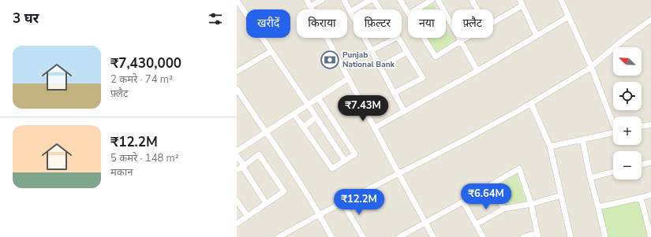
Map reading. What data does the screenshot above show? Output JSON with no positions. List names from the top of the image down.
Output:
{
  "places": {
    "bank": ["Punjab National Bank"]
  },
  "north": "top left",
  "page": {
    "heading": "3 घर",
    "chip": [
      "खरीदें",
      "किराया",
      "फ़िल्टर",
      "नया",
      "फ़्लैट"
    ],
    "list": [
      {
        "name": "₹7,430,000",
        "note": "2 कमरे · 74 m² · फ़्लैट"
      },
      {
        "name": "₹12.2M",
        "note": "5 कमरे · 148 m² · मकान"
      }
    ],
    "map_buttons": ["+", "−"],
    "price": ["₹7.43M", "₹6.64M", "₹12.2M"]
  }
}
